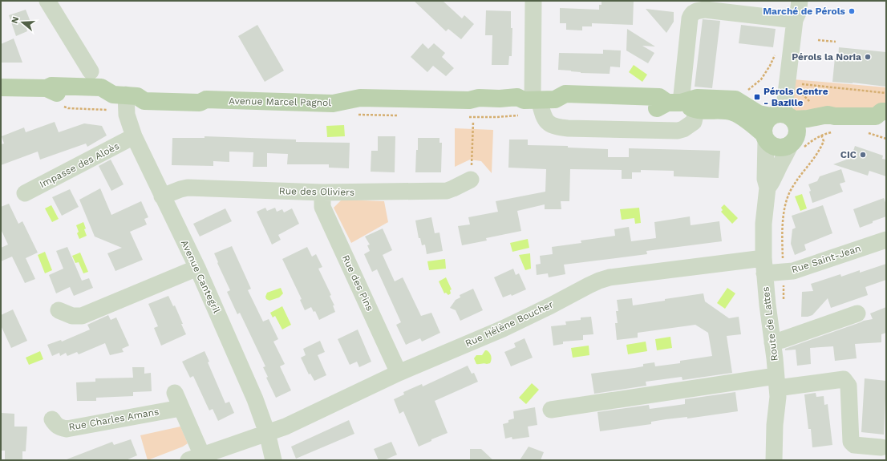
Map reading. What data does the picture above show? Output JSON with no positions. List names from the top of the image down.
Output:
{
  "streets": {
    "main road": ["Avenue Marcel Pagnol"],
    "street": [
      "Impasse des Aloès",
      "Rue des Oliviers",
      "Rue Saint-Jean",
      "Avenue Cantegril",
      "Rue des Pins",
      "Rue Hélène Boucher",
      "Route de Lattes",
      "Rue Charles Amans"
    ]
  },
  "crossings": [
    ["Avenue Marcel Pagnol", "Avenue Cantegril"],
    ["Impasse des Aloès", "Avenue Cantegril"],
    ["Rue des Oliviers", "Avenue Cantegril"],
    ["Rue des Oliviers", "Rue des Pins"],
    ["Rue Saint-Jean", "Rue Hélène Boucher"],
    ["Rue Saint-Jean", "Route de Lattes"],
    ["Avenue Cantegril", "Rue Hélène Boucher"],
    ["Rue des Pins", "Rue Hélène Boucher"],
    ["Rue Hélène Boucher", "Route de Lattes"],
    ["Rue Hélène Boucher", "Rue Charles Amans"]
  ],
  "places": {
    "other": ["Marché de Pérols", "Pérols la Noria", "CIC"],
    "transit": ["Pérols Centre - Bazille"]
  },
  "north": "left"
}
